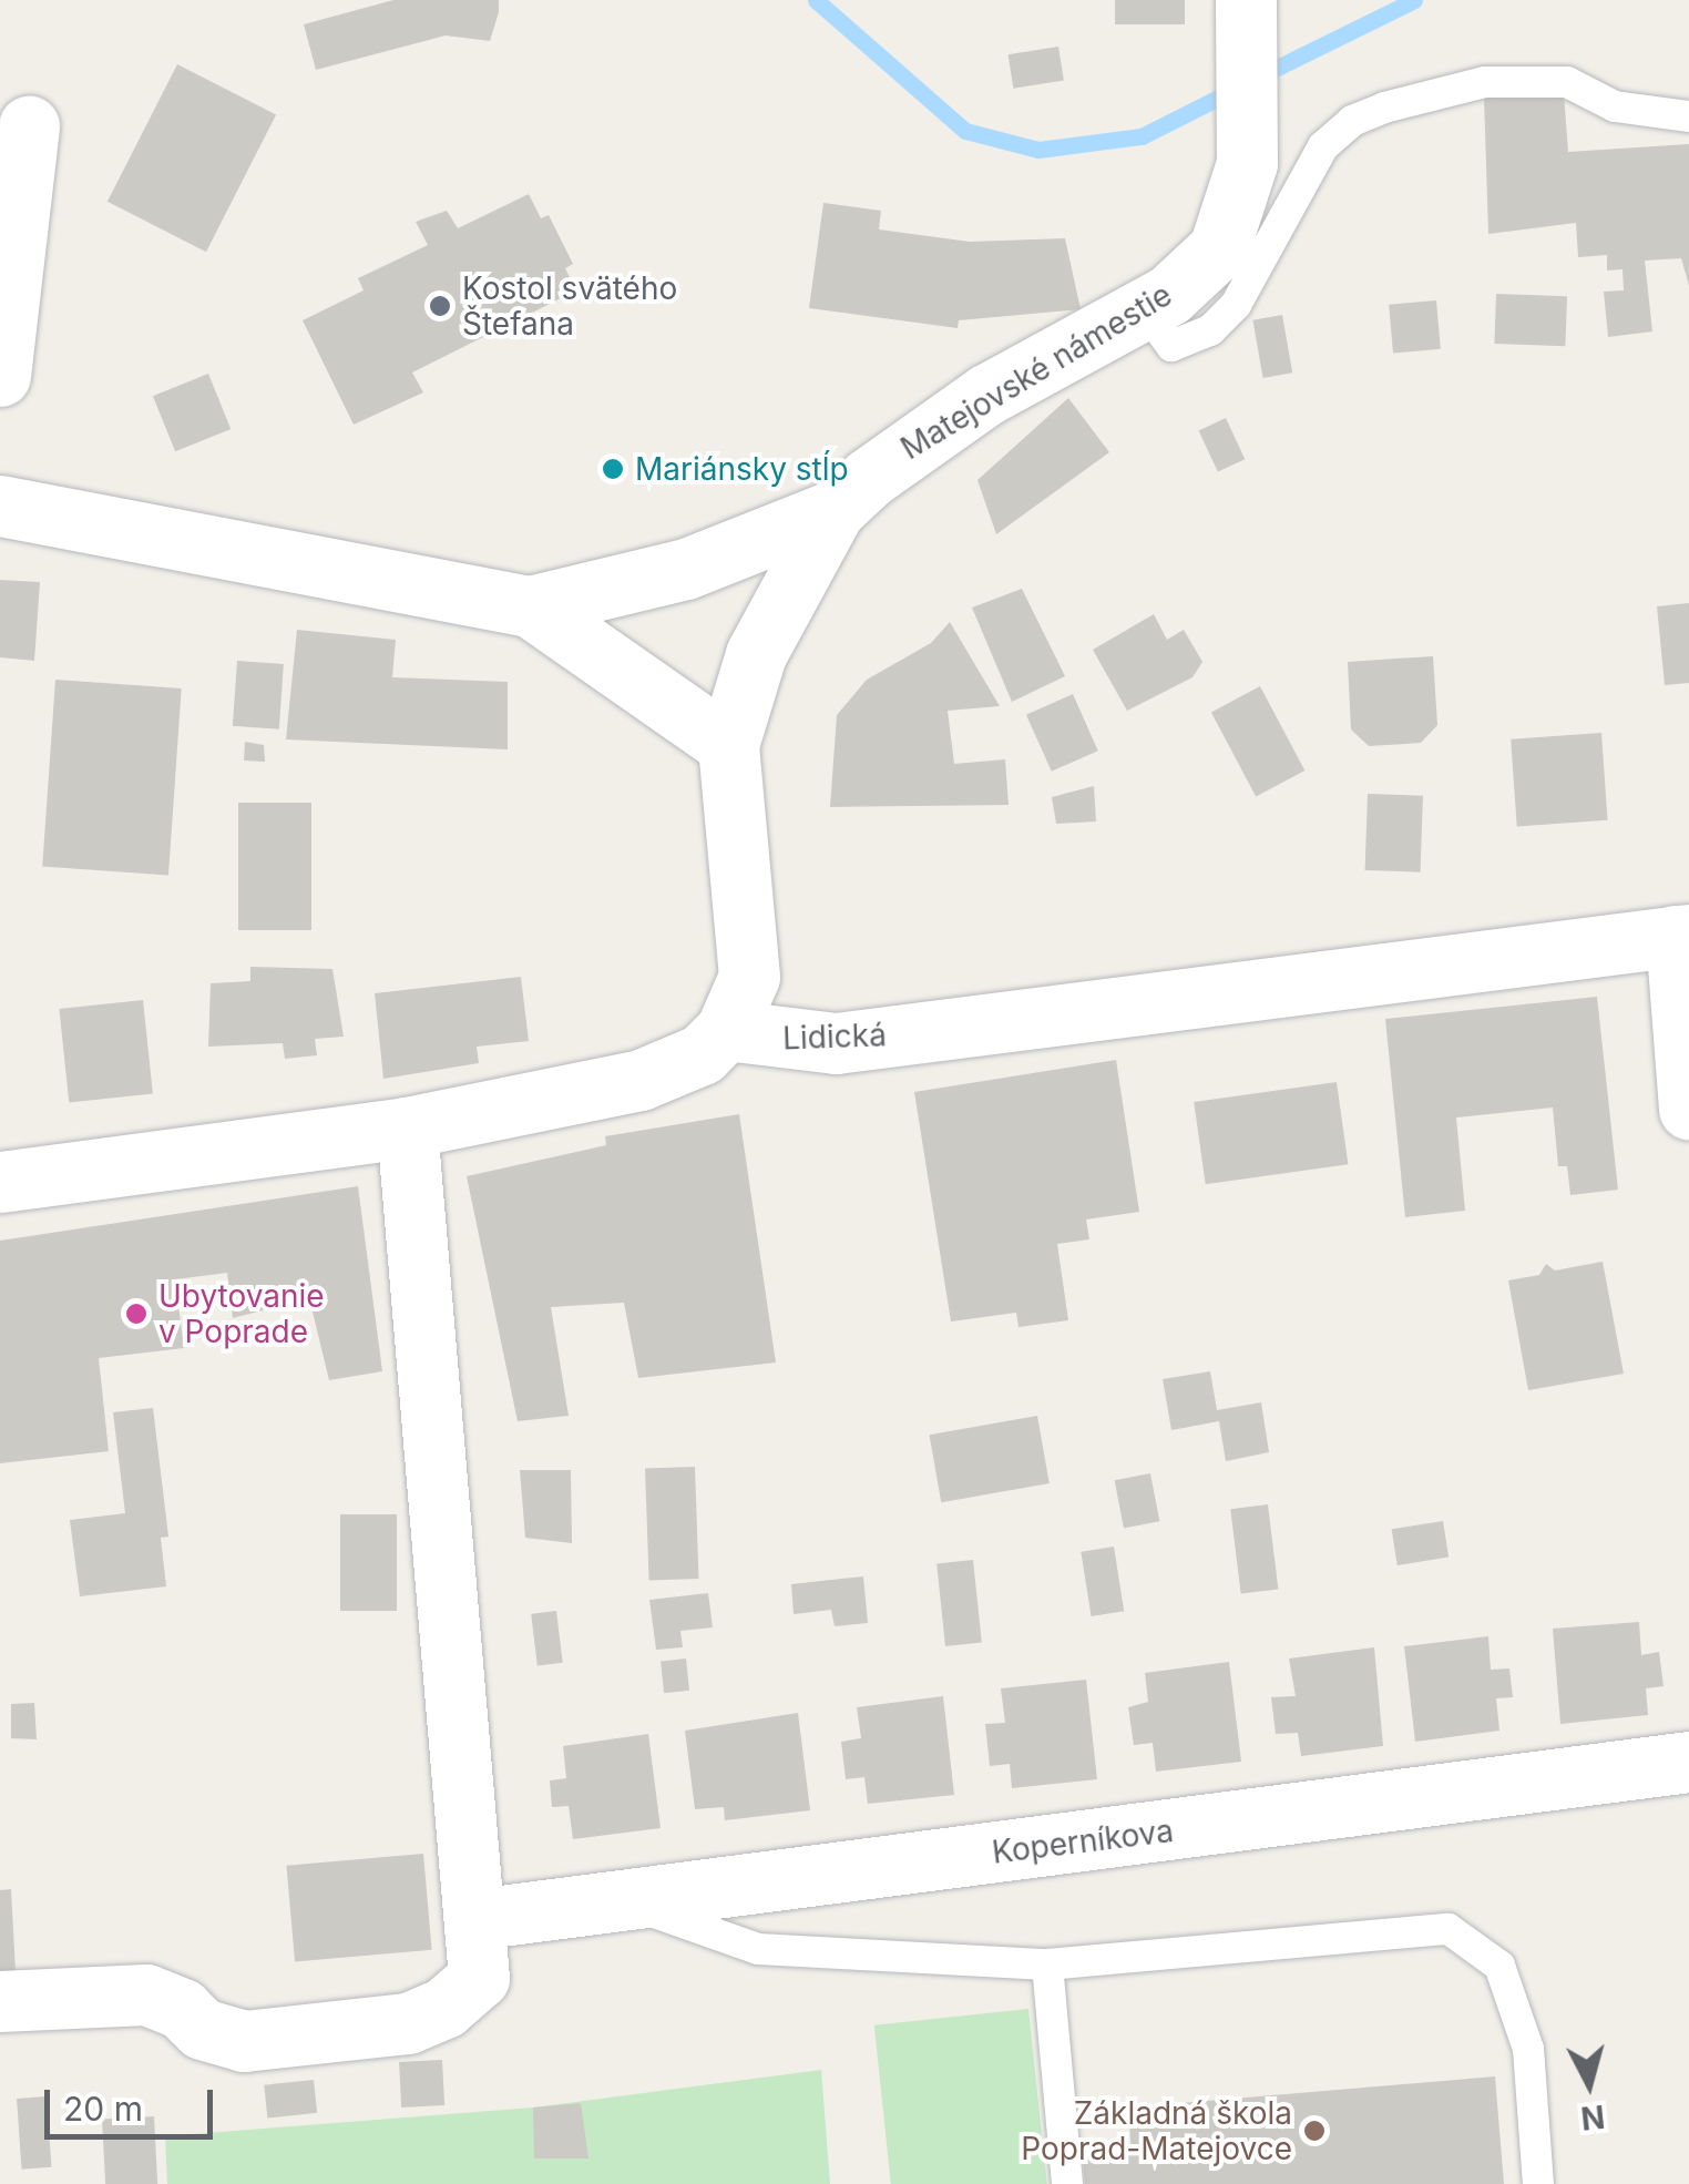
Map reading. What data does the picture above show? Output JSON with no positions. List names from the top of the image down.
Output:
{
  "streets": {
    "street": ["Matejovské námestie", "Lidická", "Koperníkova"]
  },
  "crossings": [
    ["Matejovské námestie", "Lidická"]
  ],
  "places": [
    "Kostol svätého Štefana",
    "Mariánsky stĺp",
    "Ubytovanie v Poprade",
    "Základná škola Poprad-Matejovce"
  ],
  "scale_bar": "20 m",
  "north": "bottom"
}
